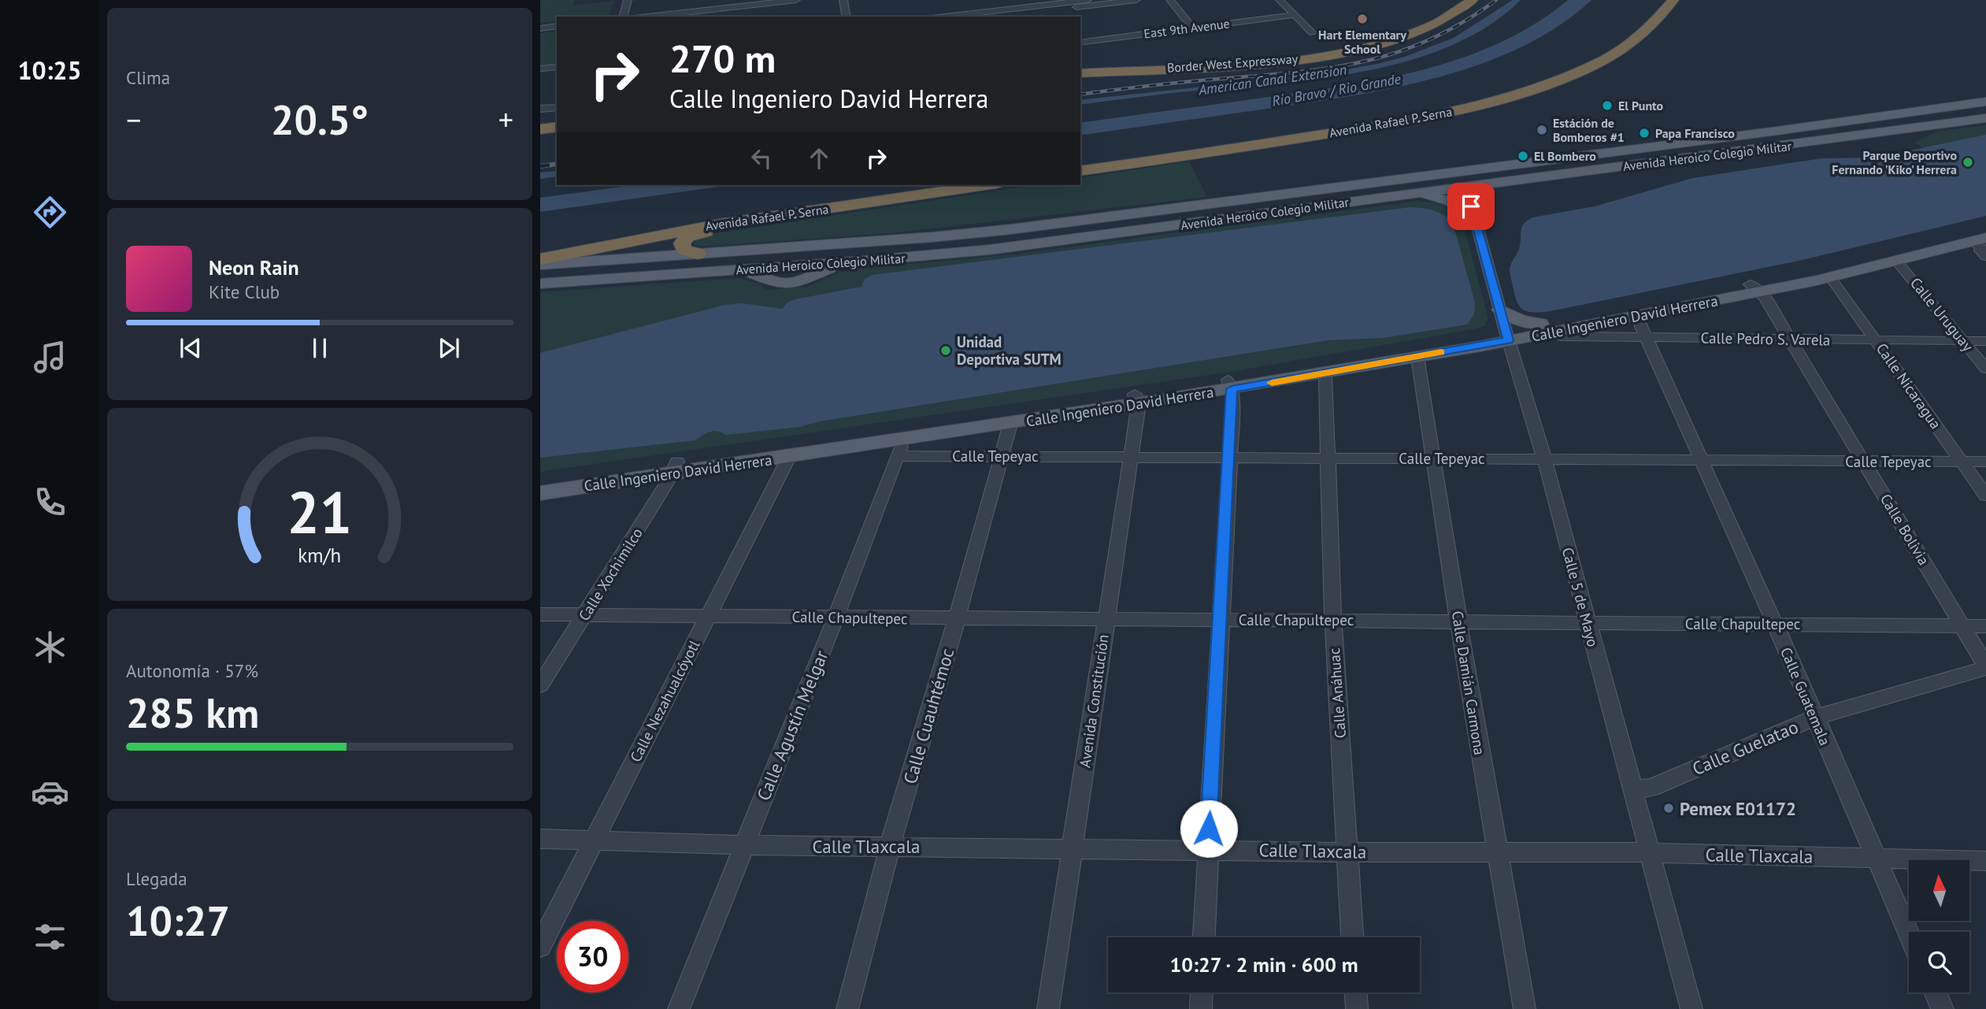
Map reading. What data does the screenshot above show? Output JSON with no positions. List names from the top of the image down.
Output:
{
  "streets": {
    "highway": ["Border West Expressway", "Avenida Rafael P. Serna"],
    "main road": ["Avenida Heroico Colegio Militar", "Calle Ingeniero David Herrera"],
    "street": [
      "East 9th Avenue",
      "Calle Uruguay",
      "Calle Pedro S. Varela",
      "Calle Nicaragua",
      "Calle Tepeyac",
      "Calle Bolivia",
      "Calle Xochimilco",
      "Calle 5 de Mayo",
      "Calle Chapultepec",
      "Calle Damián Carmona",
      "Calle Anáhuac",
      "Calle Guatemala",
      "Calle Nezahualcóyotl",
      "Avenida Constitución",
      "Calle Cuauhtémoc",
      "Calle Agustín Melgar",
      "Calle Guelatao",
      "Calle Tlaxcala"
    ]
  },
  "crossings": [
    ["Avenida Heroico Colegio Militar", "Calle 5 de Mayo"],
    ["Calle Uruguay", "Calle Ingeniero David Herrera"],
    ["Calle Uruguay", "Calle Pedro S. Varela"],
    ["Calle Ingeniero David Herrera", "Calle Pedro S. Varela"],
    ["Calle Ingeniero David Herrera", "Calle Nicaragua"],
    ["Calle Ingeniero David Herrera", "Calle Tepeyac"],
    ["Calle Ingeniero David Herrera", "Calle Bolivia"],
    ["Calle Ingeniero David Herrera", "Calle Xochimilco"],
    ["Calle Ingeniero David Herrera", "Calle 5 de Mayo"],
    ["Calle Ingeniero David Herrera", "Calle Damián Carmona"],
    ["Calle Ingeniero David Herrera", "Calle Anáhuac"],
    ["Calle Ingeniero David Herrera", "Calle Guatemala"],
    ["Calle Ingeniero David Herrera", "Calle Nezahualcóyotl"],
    ["Calle Ingeniero David Herrera", "Avenida Constitución"],
    ["Calle Ingeniero David Herrera", "Calle Cuauhtémoc"],
    ["Calle Ingeniero David Herrera", "Calle Agustín Melgar"],
    ["Calle Pedro S. Varela", "Calle Nicaragua"],
    ["Calle Pedro S. Varela", "Calle Bolivia"],
    ["Calle Pedro S. Varela", "Calle Guatemala"],
    ["Calle Nicaragua", "Calle Tepeyac"],
    ["Calle Tepeyac", "Calle Bolivia"],
    ["Calle Tepeyac", "Calle 5 de Mayo"],
    ["Calle Tepeyac", "Calle Damián Carmona"],
    ["Calle Tepeyac", "Calle Anáhuac"],
    ["Calle Tepeyac", "Calle Guatemala"],
    ["Calle Tepeyac", "Avenida Constitución"],
    ["Calle Tepeyac", "Calle Cuauhtémoc"],
    ["Calle Tepeyac", "Calle Agustín Melgar"],
    ["Calle Bolivia", "Calle Chapultepec"],
    ["Calle Bolivia", "Calle Guelatao"],
    ["Calle Xochimilco", "Calle Chapultepec"],
    ["Calle 5 de Mayo", "Calle Chapultepec"],
    ["Calle 5 de Mayo", "Calle Guelatao"],
    ["Calle 5 de Mayo", "Calle Tlaxcala"],
    ["Calle Chapultepec", "Calle Damián Carmona"],
    ["Calle Chapultepec", "Calle Anáhuac"],
    ["Calle Chapultepec", "Calle Guatemala"],
    ["Calle Chapultepec", "Calle Nezahualcóyotl"],
    ["Calle Chapultepec", "Avenida Constitución"],
    ["Calle Chapultepec", "Calle Cuauhtémoc"],
    ["Calle Chapultepec", "Calle Agustín Melgar"],
    ["Calle Damián Carmona", "Calle Tlaxcala"],
    ["Calle Anáhuac", "Calle Tlaxcala"],
    ["Calle Guatemala", "Calle Guelatao"],
    ["Calle Guatemala", "Calle Tlaxcala"],
    ["Calle Nezahualcóyotl", "Calle Tlaxcala"],
    ["Avenida Constitución", "Calle Tlaxcala"],
    ["Calle Cuauhtémoc", "Calle Tlaxcala"],
    ["Calle Agustín Melgar", "Calle Tlaxcala"]
  ],
  "water": ["American Canal Extension", "Río Bravo / Rio Grande"],
  "places": [
    "Hart Elementary School",
    "El Punto",
    "Estáción de Bomberos #1",
    "Papa Francisco",
    "El Bombero",
    "Parque Deportivo Fernando 'Kiko' Herrera",
    "Unidad Deportiva SUTM",
    "Pemex E01172"
  ],
  "north": "top",
  "page": {
    "tabs": "10:25",
    "tile": [
      "Clima",
      ["Autonomía · 57%", "285 km"],
      ["Llegada", "10:27"]
    ],
    "turn": ["270 m", "Calle Ingeniero David Herrera"],
    "heat": ["−", "20.5°", "+"],
    "song": ["Neon Rain", "Kite Club"],
    "limit": "30",
    "trip": "10:27 · 2 min · 600 m",
    "gauge": ["21", "km/h"]
  }
}
